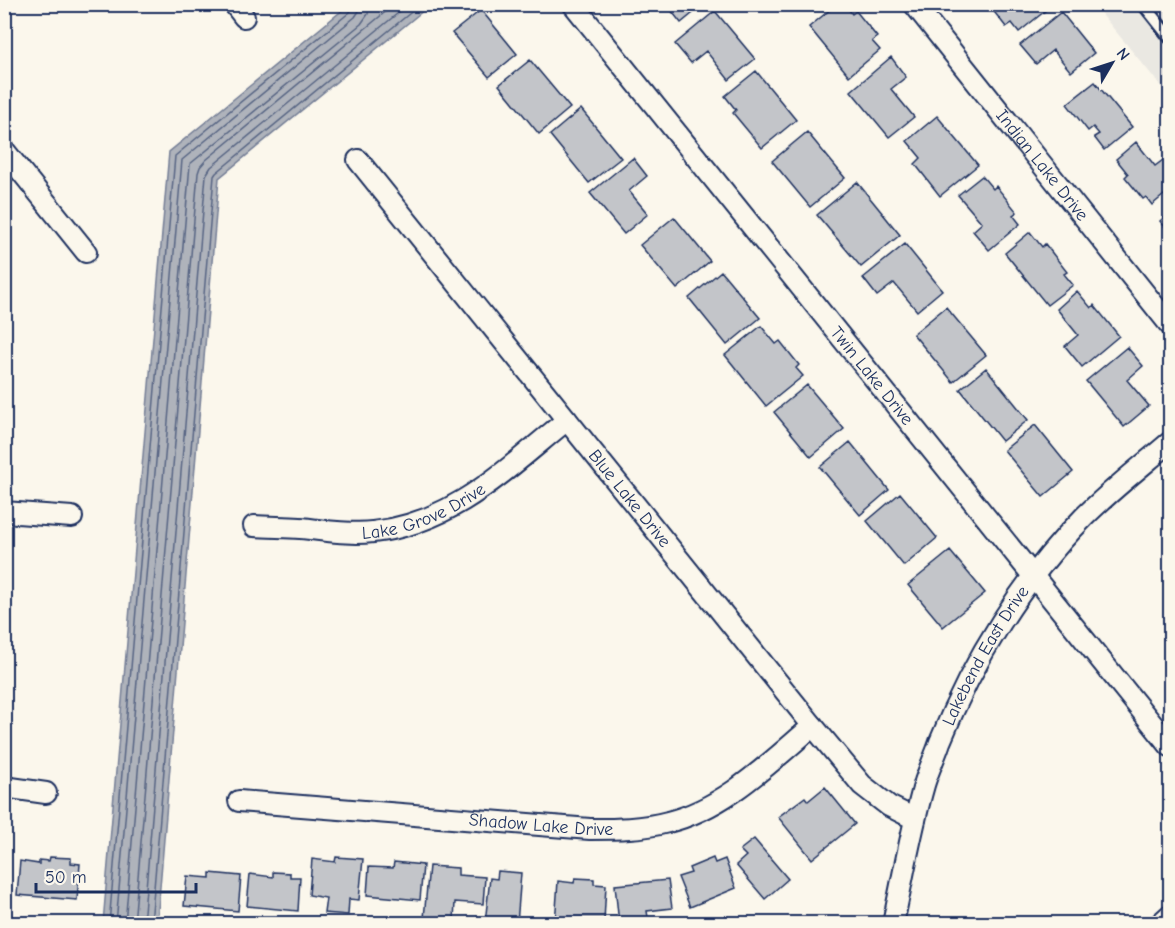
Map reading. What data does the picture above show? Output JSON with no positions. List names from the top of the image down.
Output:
{
  "streets": {
    "street": [
      "Indian Lake Drive",
      "Twin Lake Drive",
      "Blue Lake Drive",
      "Lake Grove Drive",
      "Lakebend East Drive",
      "Shadow Lake Drive"
    ]
  },
  "crossings": [
    ["Twin Lake Drive", "Lakebend East Drive"],
    ["Blue Lake Drive", "Lake Grove Drive"],
    ["Blue Lake Drive", "Lakebend East Drive"],
    ["Blue Lake Drive", "Shadow Lake Drive"]
  ],
  "scale_bar": "50 m",
  "north": "top right"
}
